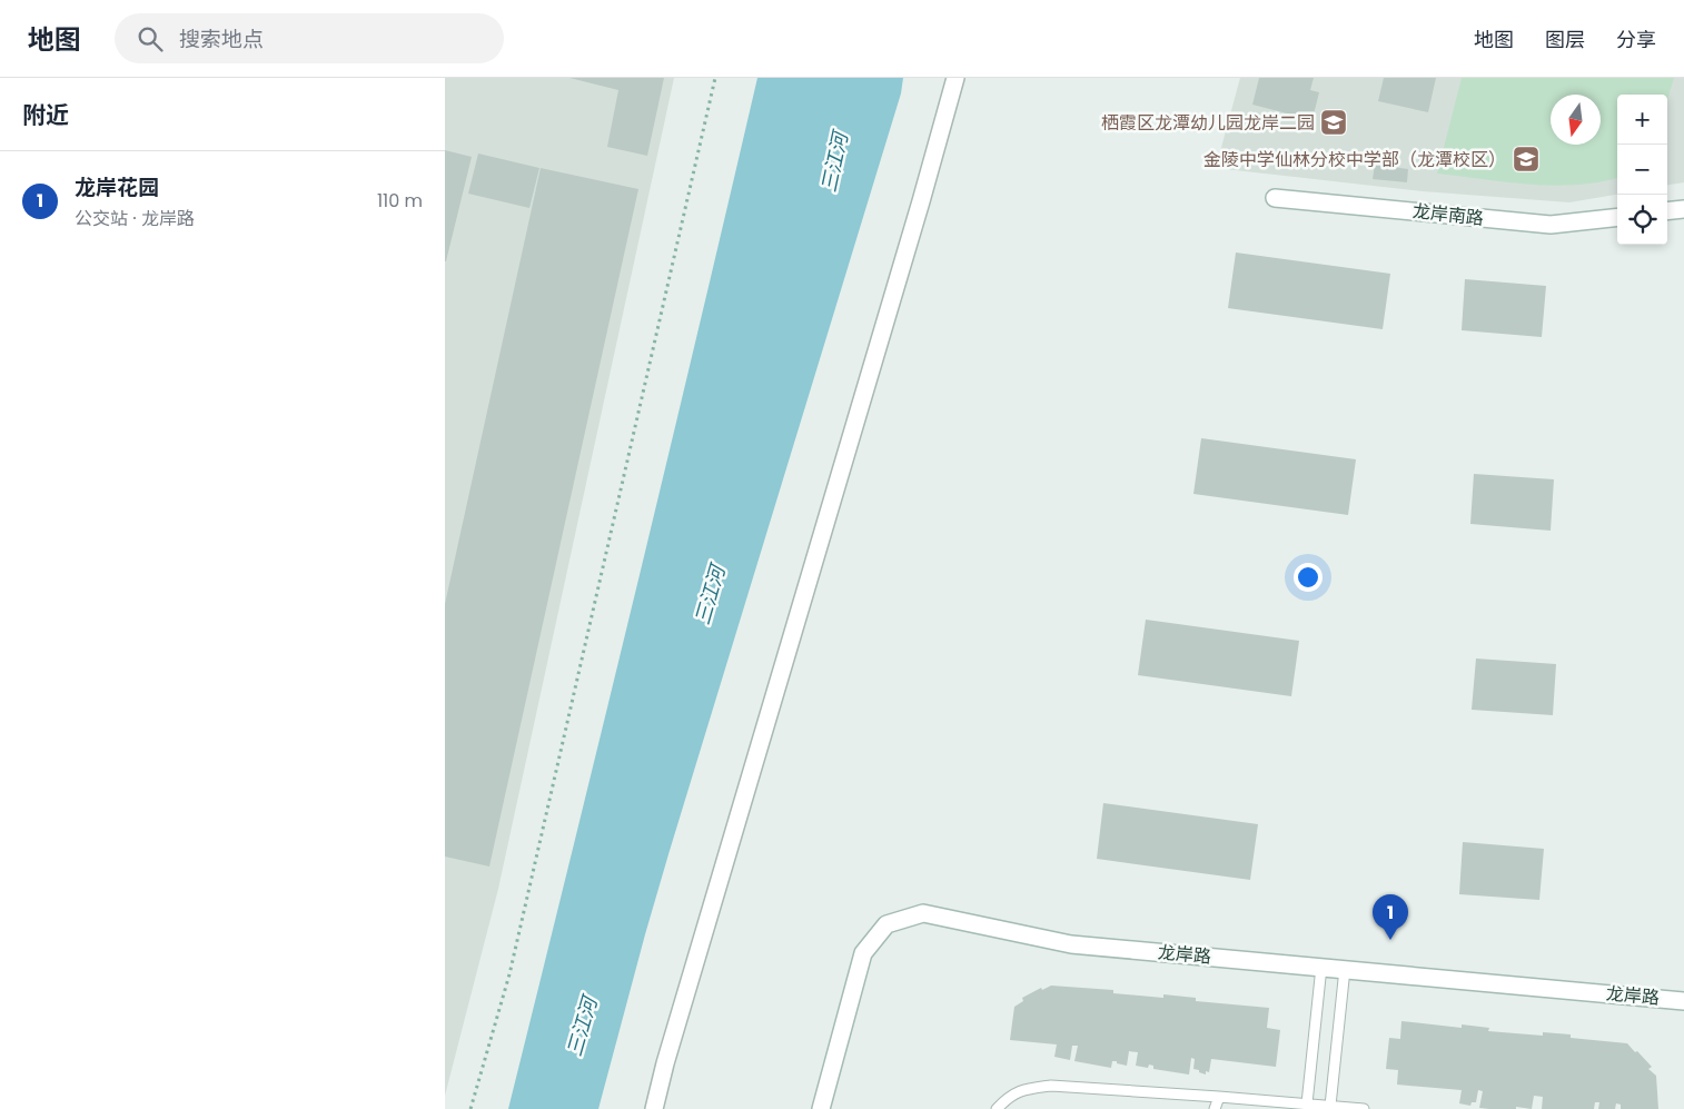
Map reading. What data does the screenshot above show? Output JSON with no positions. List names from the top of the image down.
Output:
{
  "streets": {
    "street": ["龙岸南路", "龙岸路"]
  },
  "water": ["三江河"],
  "places": {
    "school or university": ["栖霞区龙潭幼儿园龙岸二园", "金陵中学仙林分校中学部（龙潭校区）"]
  },
  "north": "bottom",
  "page": {
    "header": "地图",
    "search": "搜索地点",
    "nav": ["地图", "图层", "分享"],
    "heading": "附近",
    "map_buttons": ["+", "−"],
    "list": [
      {
        "mark": "1",
        "name": "龙岸花园",
        "note": "公交站 · 龙岸路",
        "value": "110 m"
      }
    ],
    "pins": "1"
  }
}
